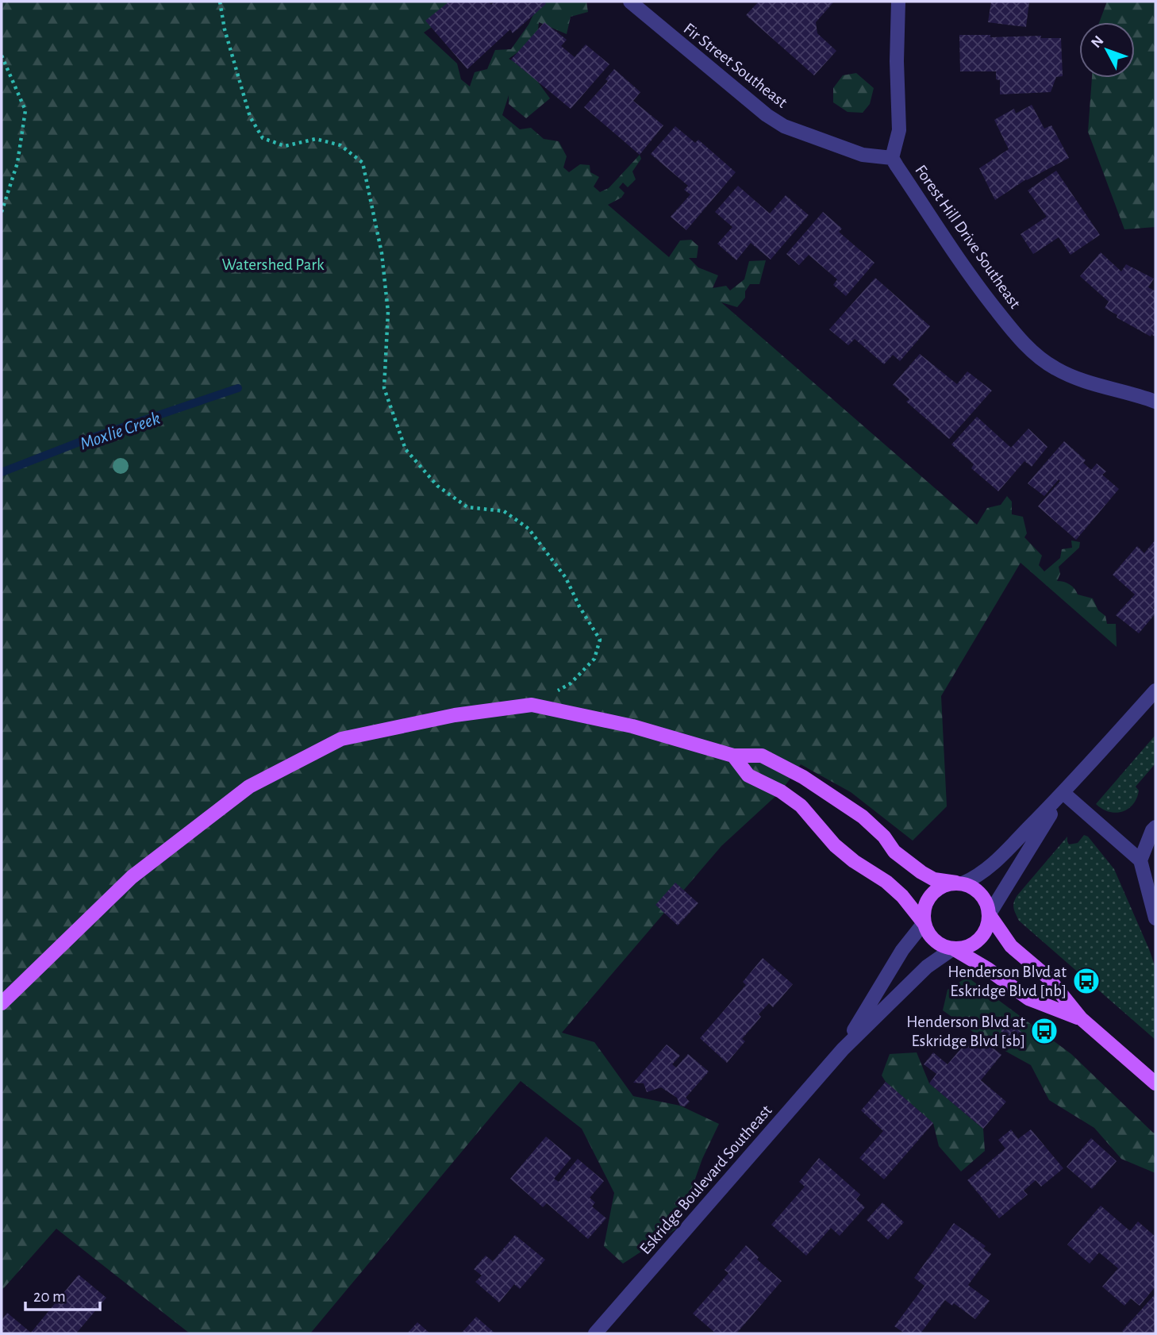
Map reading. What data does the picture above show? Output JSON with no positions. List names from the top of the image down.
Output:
{
  "streets": {
    "street": ["Fir Street Southeast", "Forest Hill Drive Southeast", "Eskridge Boulevard Southeast"]
  },
  "crossings": [
    ["Fir Street Southeast", "Forest Hill Drive Southeast"]
  ],
  "water": ["Moxlie Creek"],
  "parks": ["Watershed Park"],
  "places": {
    "bus stop": ["Henderson Blvd at Eskridge Blvd [nb]", "Henderson Blvd at Eskridge Blvd [sb]"]
  },
  "scale_bar": "20 m",
  "north": "top left"
}
